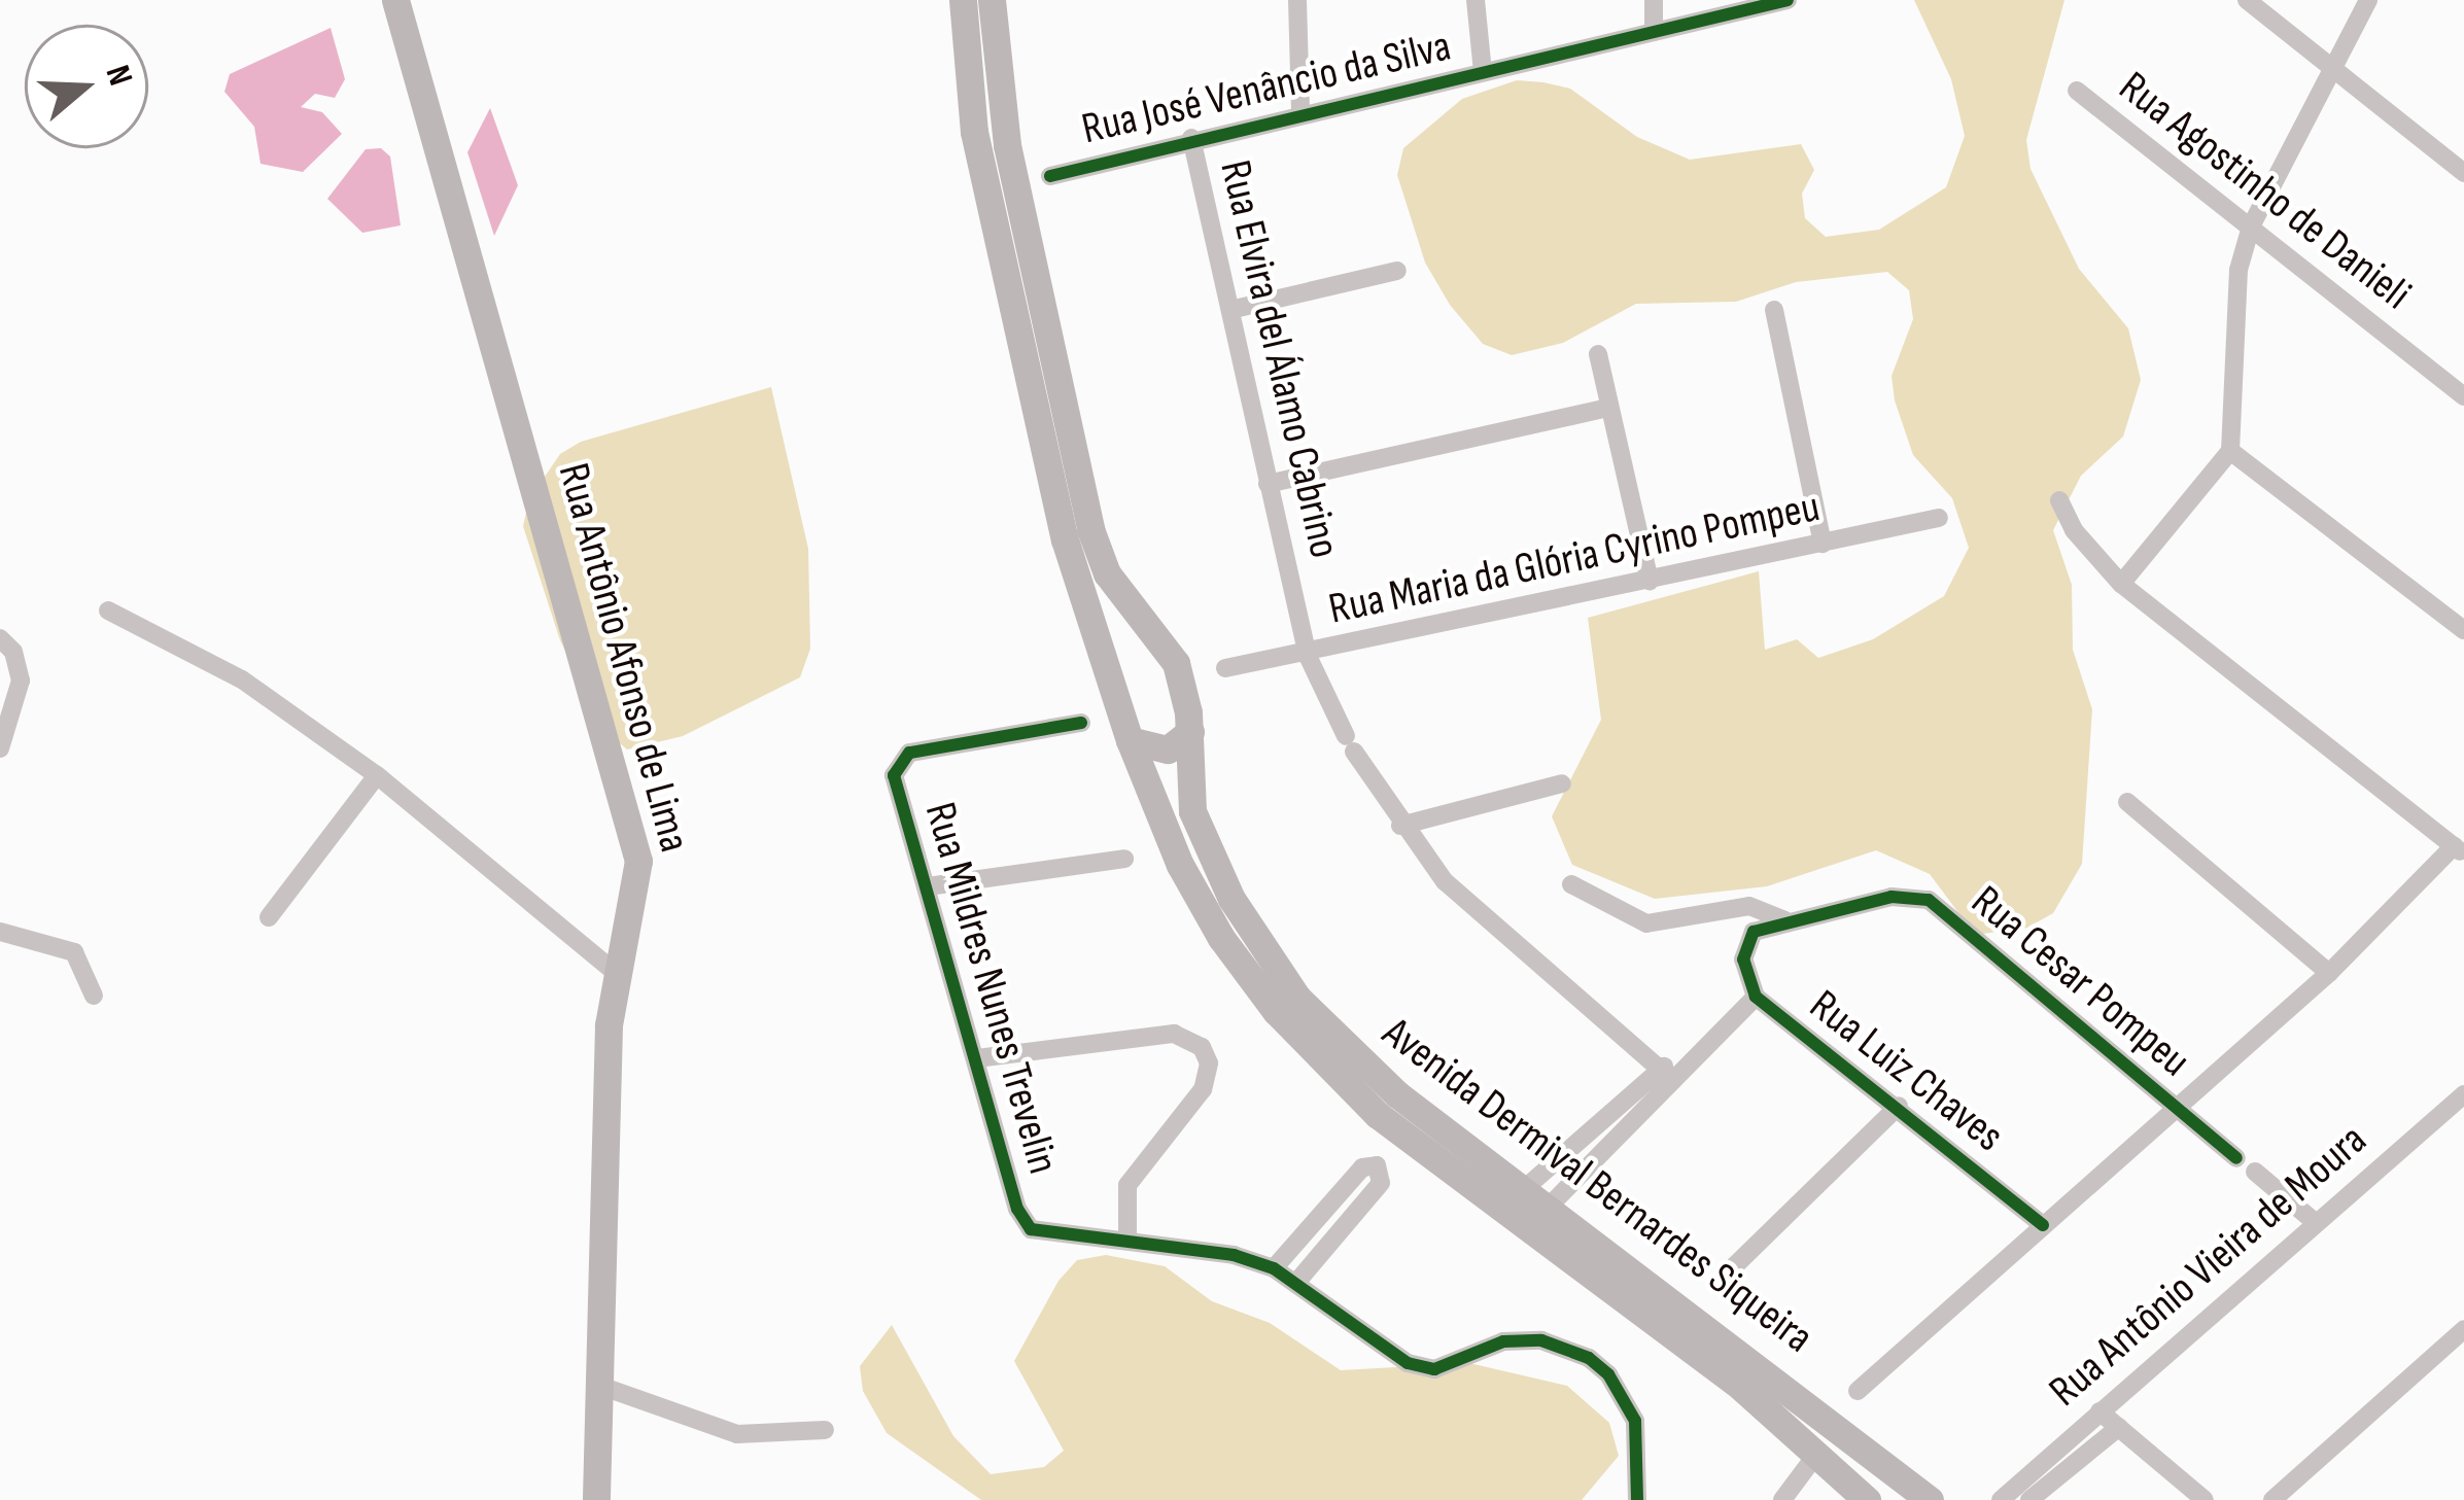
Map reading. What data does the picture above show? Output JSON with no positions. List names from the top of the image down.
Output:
{
  "streets": {
    "main road": ["Rua Antônio Afonso de Lima", "Avenida Dermival Bernardes Siqueira"],
    "street": [
      "Rua José Venâncio da Silva",
      "Rua Agostinho de Danieli",
      "Rua Elvira del Álamo Cabrino",
      "Rua Maria da Glória Cyrino Pompeu",
      "Rua Cesar Pompeu",
      "Rua Mildres Nunes Trevelin",
      "Rua Luiz Chaves",
      "Rua Antônio Vieira de Moura"
    ]
  },
  "crossings": [
    ["Rua José Venâncio da Silva", "Rua Elvira del Álamo Cabrino"],
    ["Rua Elvira del Álamo Cabrino", "Rua Maria da Glória Cyrino Pompeu"],
    ["Rua Cesar Pompeu", "Rua Luiz Chaves"]
  ],
  "north": "right"
}
